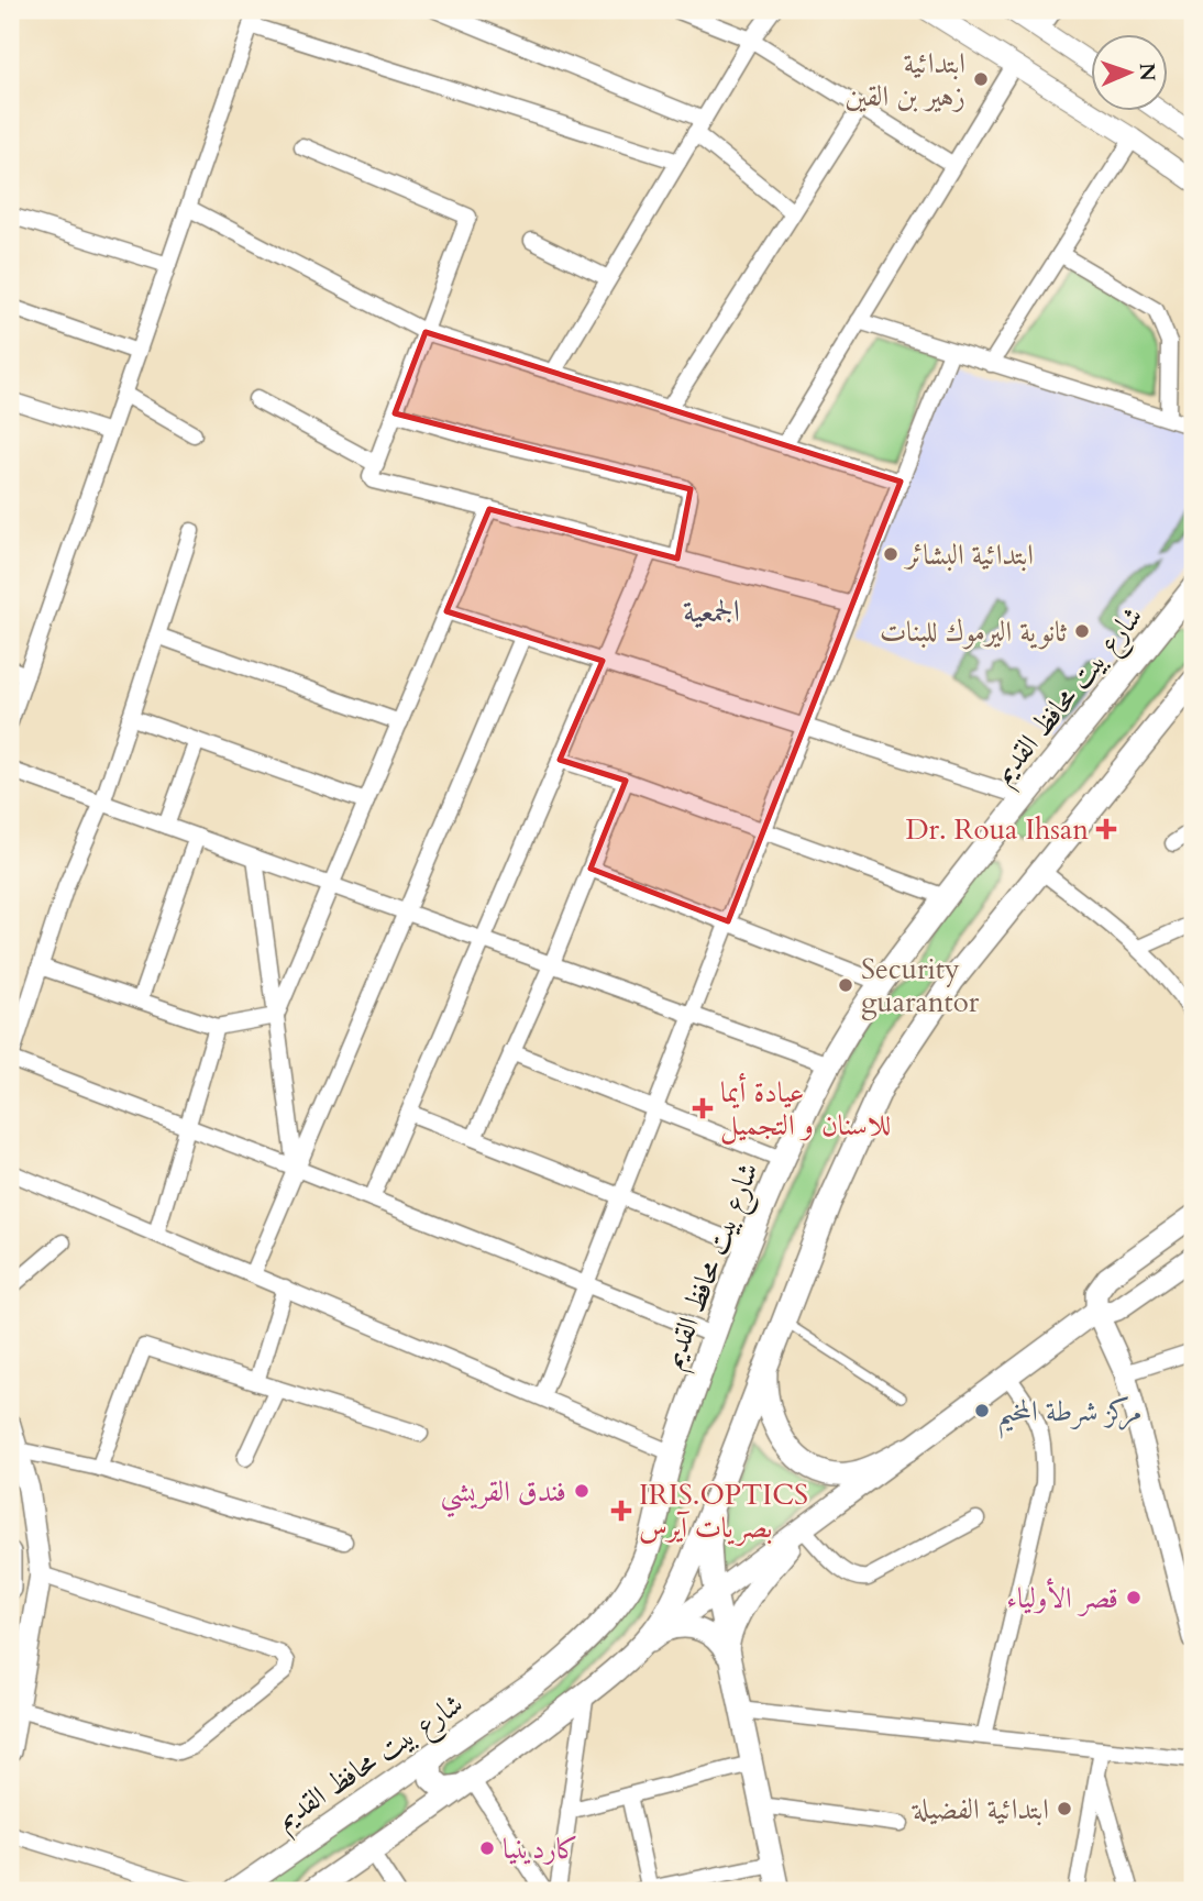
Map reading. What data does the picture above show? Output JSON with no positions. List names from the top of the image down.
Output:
{
  "streets": {
    "main road": ["شارع بيت محافظ القديم"]
  },
  "districts": ["الجمعية"],
  "places": {
    "other": [
      "ابتدائية زهير بن القين",
      "ابتدائية البشائر",
      "ثانوية اليرموك للبنات",
      "Security guarantor",
      "مركز شرطة المخيم",
      "فندق القريشي",
      "قصر الأولياء",
      "ابتدائية الفضيلة",
      "كاردينيا"
    ],
    "health": ["Dr. Roua Ihsan", "عيادة أيما للاسنان و التجميل", "IRIS.OPTICS بصريات آيرس"]
  },
  "north": "right"
}
